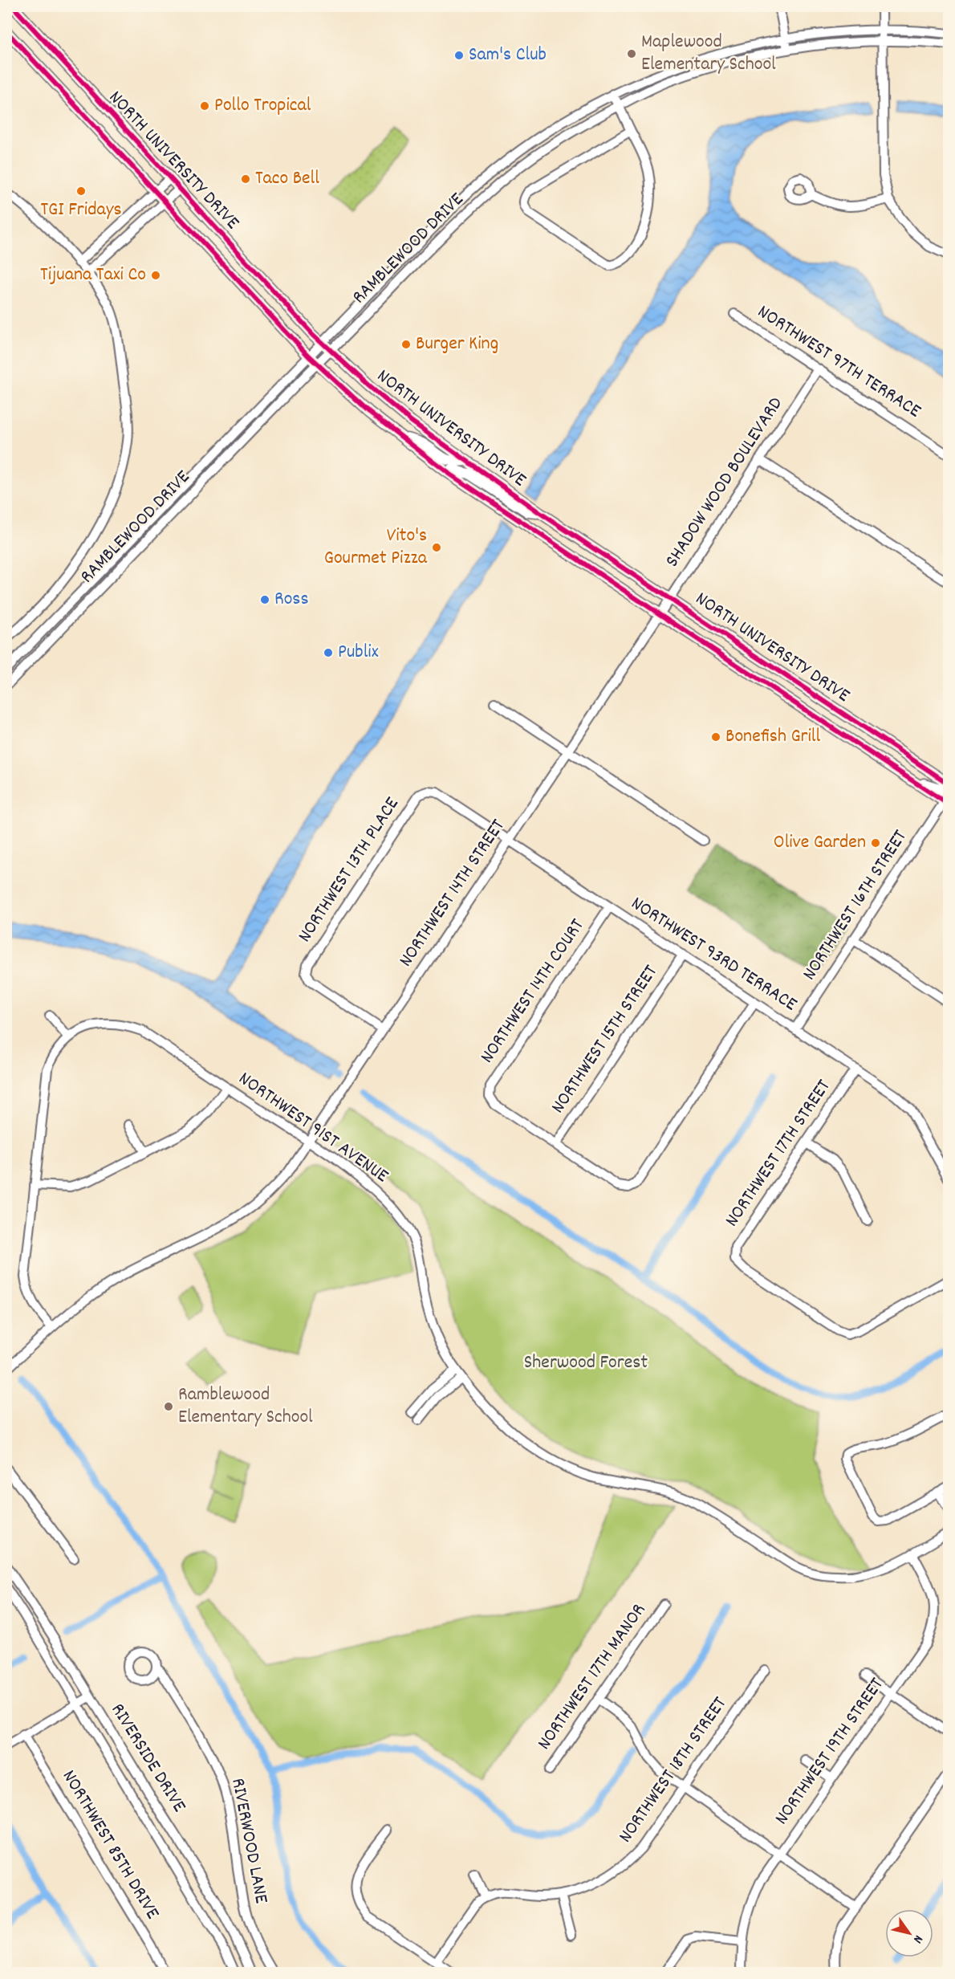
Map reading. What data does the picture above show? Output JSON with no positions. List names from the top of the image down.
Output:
{
  "streets": {
    "main road": ["NORTH UNIVERSITY DRIVE"],
    "street": [
      "RAMBLEWOOD DRIVE",
      "NORTHWEST 97TH TERRACE",
      "SHADOW WOOD BOULEVARD",
      "NORTHWEST 13TH PLACE",
      "NORTHWEST 14TH STREET",
      "NORTHWEST 16TH STREET",
      "NORTHWEST 93RD TERRACE",
      "NORTHWEST 14TH COURT",
      "NORTHWEST 15TH STREET",
      "NORTHWEST 91ST AVENUE",
      "NORTHWEST 17TH STREET",
      "NORTHWEST 17TH MANOR",
      "NORTHWEST 19TH STREET",
      "RIVERSIDE DRIVE",
      "NORTHWEST 18TH STREET",
      "RIVERWOOD LANE",
      "NORTHWEST 85TH DRIVE"
    ]
  },
  "crossings": [
    ["NORTH UNIVERSITY DRIVE", "RAMBLEWOOD DRIVE"],
    ["NORTH UNIVERSITY DRIVE", "SHADOW WOOD BOULEVARD"],
    ["NORTH UNIVERSITY DRIVE", "NORTHWEST 14TH STREET"],
    ["NORTH UNIVERSITY DRIVE", "NORTHWEST 16TH STREET"],
    ["NORTHWEST 97TH TERRACE", "SHADOW WOOD BOULEVARD"],
    ["SHADOW WOOD BOULEVARD", "NORTHWEST 14TH STREET"],
    ["NORTHWEST 13TH PLACE", "NORTHWEST 14TH STREET"],
    ["NORTHWEST 13TH PLACE", "NORTHWEST 93RD TERRACE"],
    ["NORTHWEST 14TH STREET", "NORTHWEST 93RD TERRACE"],
    ["NORTHWEST 14TH STREET", "NORTHWEST 91ST AVENUE"],
    ["NORTHWEST 16TH STREET", "NORTHWEST 93RD TERRACE"],
    ["NORTHWEST 93RD TERRACE", "NORTHWEST 14TH COURT"],
    ["NORTHWEST 93RD TERRACE", "NORTHWEST 15TH STREET"],
    ["NORTHWEST 93RD TERRACE", "NORTHWEST 17TH STREET"],
    ["NORTHWEST 14TH COURT", "NORTHWEST 15TH STREET"],
    ["NORTHWEST 91ST AVENUE", "NORTHWEST 19TH STREET"]
  ],
  "parks": ["Sherwood Forest"],
  "places": [
    "Maplewood Elementary School",
    "Sam's Club",
    "Pollo Tropical",
    "Taco Bell",
    "TGI Fridays",
    "Tijuana Taxi Co",
    "Burger King",
    "Vito's Gourmet Pizza",
    "Ross",
    "Publix",
    "Bonefish Grill",
    "Olive Garden",
    "Ramblewood Elementary School"
  ],
  "north": "bottom right"
}
